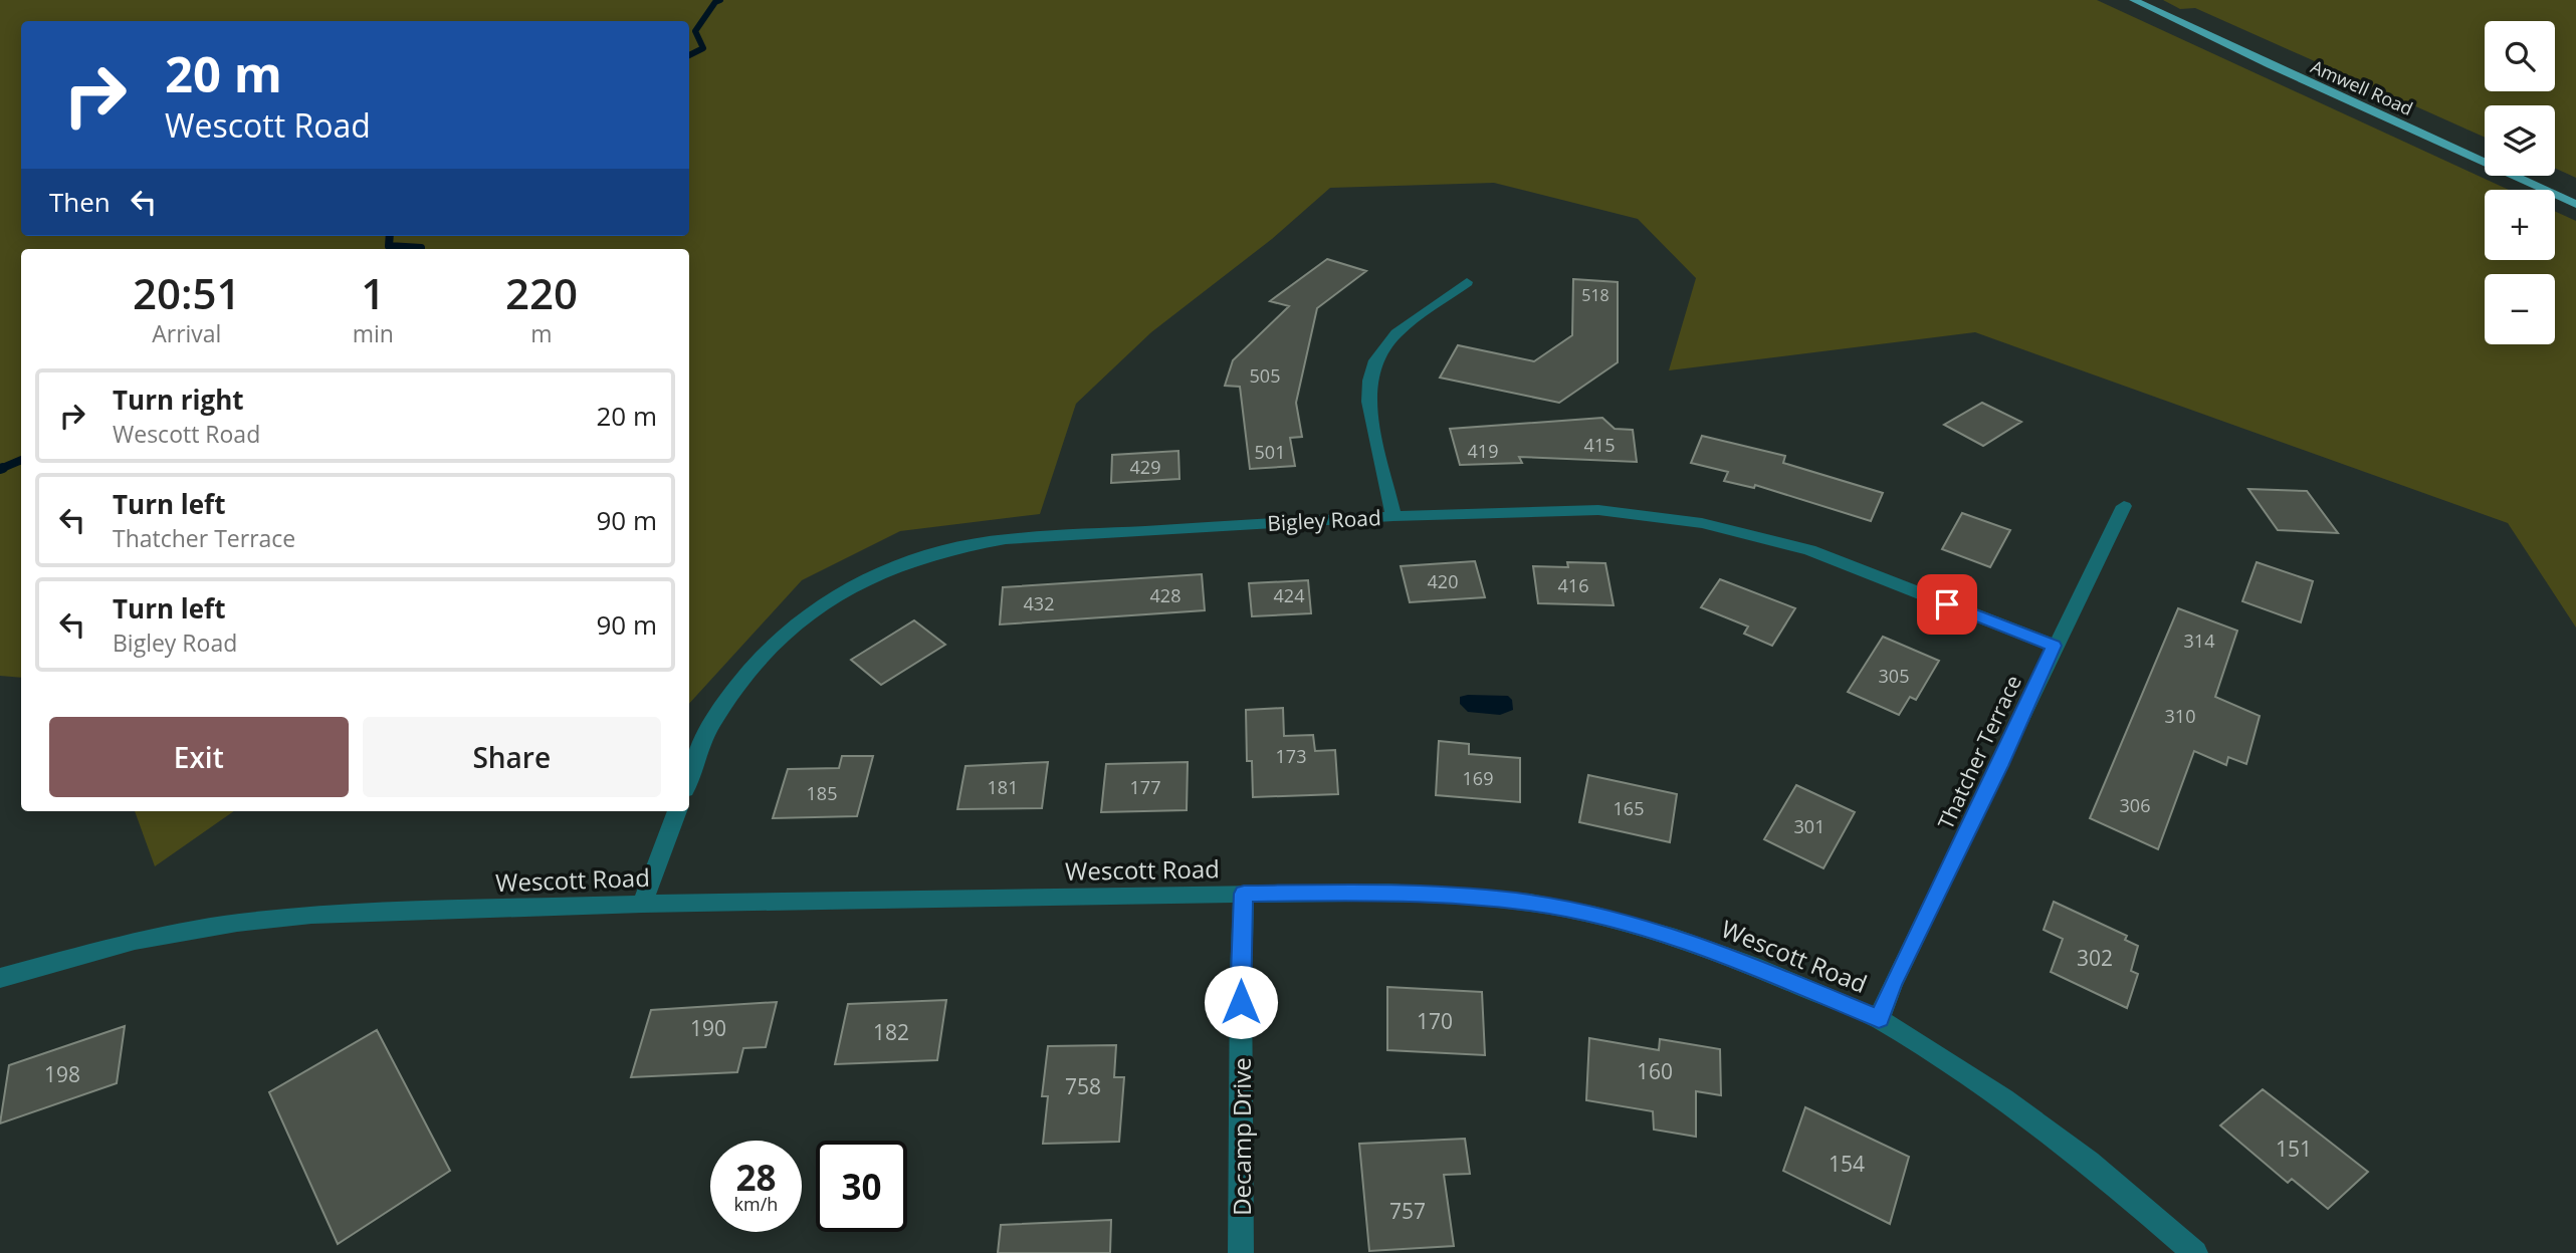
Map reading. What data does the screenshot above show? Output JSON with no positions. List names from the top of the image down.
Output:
{
  "streets": {
    "main road": ["Amwell Road"],
    "street": [
      "Bigley Road",
      "Thatcher Terrace",
      "Wescott Road",
      "Decamp Drive"
    ]
  },
  "crossings": [
    ["Bigley Road", "Thatcher Terrace"],
    ["Thatcher Terrace", "Wescott Road"],
    ["Wescott Road", "Decamp Drive"]
  ],
  "house_numbers": [
    "518",
    "505",
    "415",
    "419",
    "501",
    "429",
    "420",
    "416",
    "428",
    "424",
    "432",
    "314",
    "305",
    "310",
    "173",
    "169",
    "181",
    "177",
    "185",
    "306",
    "165",
    "301",
    "302",
    "170",
    "190",
    "182",
    "160",
    "198",
    "758",
    "151",
    "154",
    "757"
  ],
  "page": {
    "map_buttons": ["+", "−"],
    "turn": ["20 m", "Wescott Road"],
    "then": "Then",
    "eta": [
      "20:51",
      "Arrival",
      "1",
      "min",
      "220",
      "m"
    ],
    "list": [
      {
        "name": "Turn right",
        "note": "Wescott Road",
        "value": "20 m"
      },
      {
        "name": "Turn left",
        "note": "Thatcher Terrace",
        "value": "90 m"
      },
      {
        "name": "Turn left",
        "note": "Bigley Road",
        "value": "90 m"
      }
    ],
    "buttons": ["Exit", "Share"],
    "speed": "28 km/h",
    "limit": "30"
  }
}
